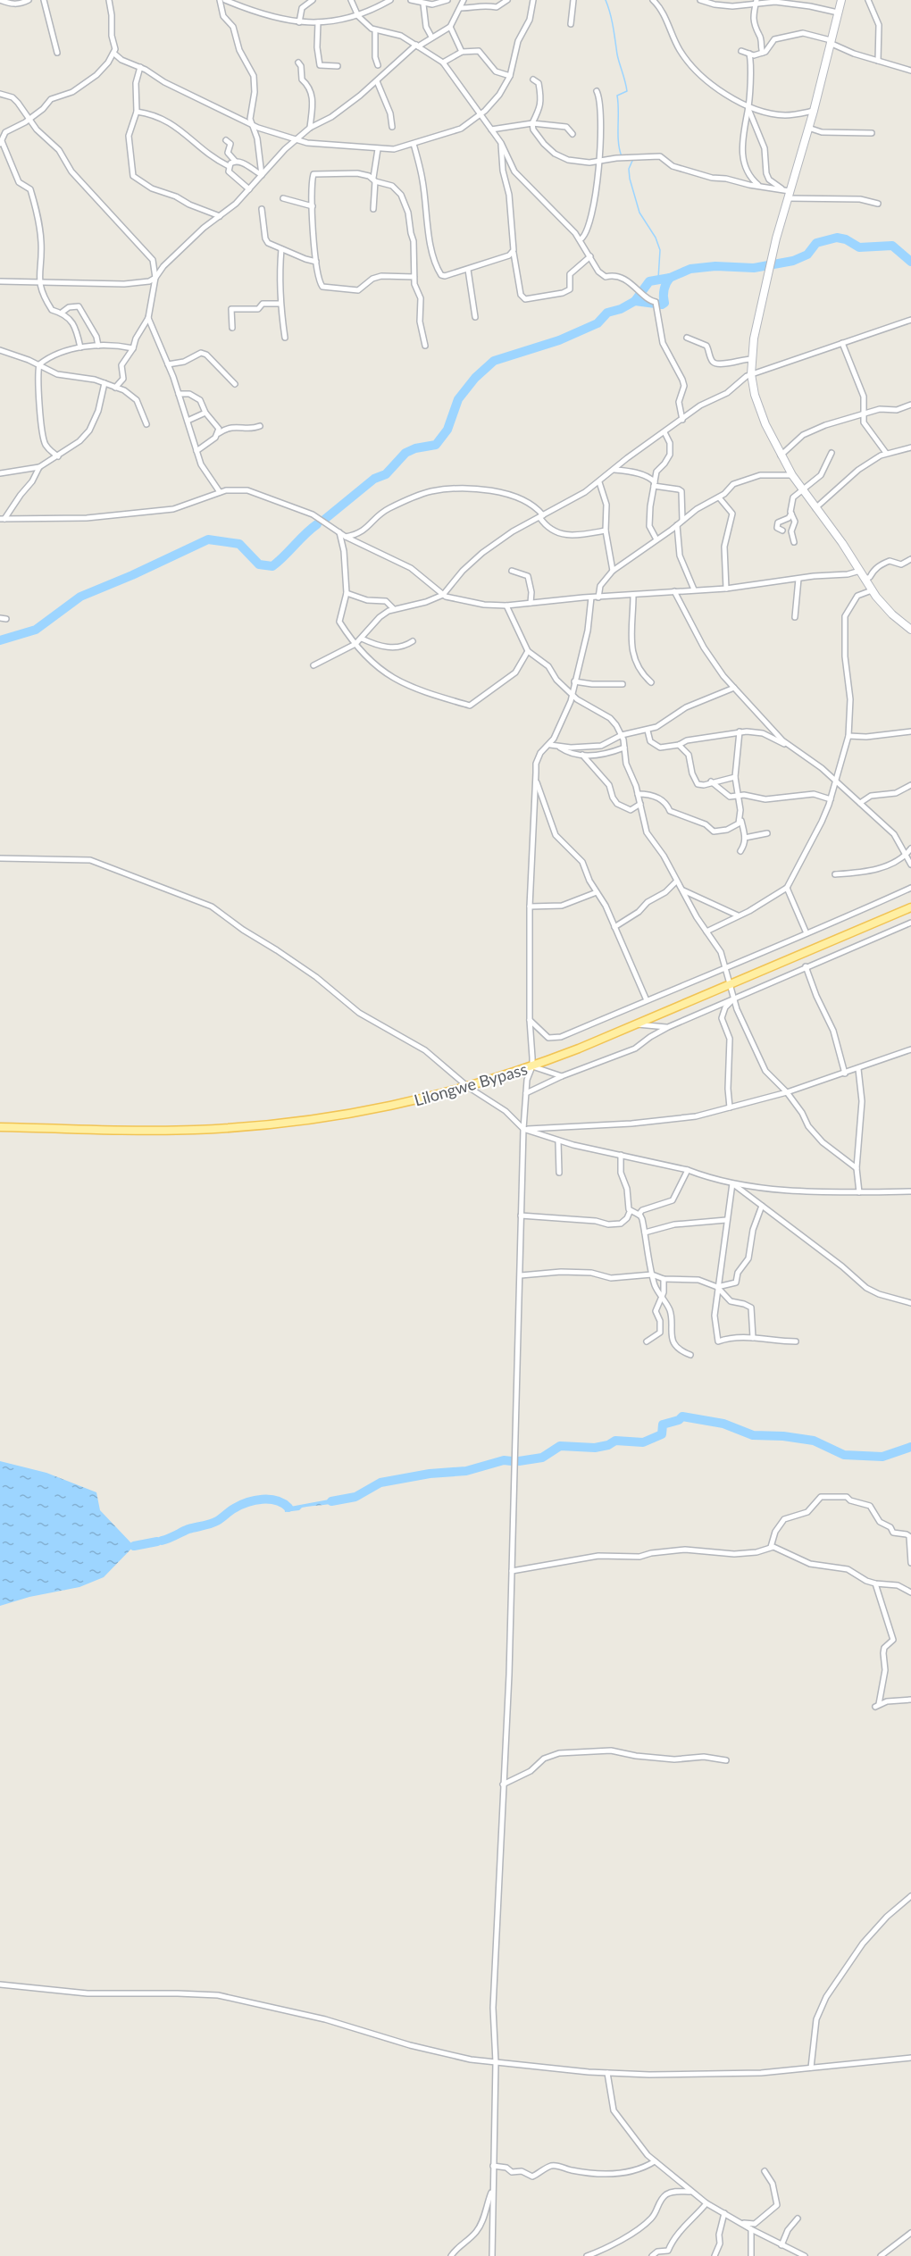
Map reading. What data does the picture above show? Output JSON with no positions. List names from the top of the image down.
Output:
{
  "streets": {
    "main road": ["Lilongwe Bypass"]
  }
}
